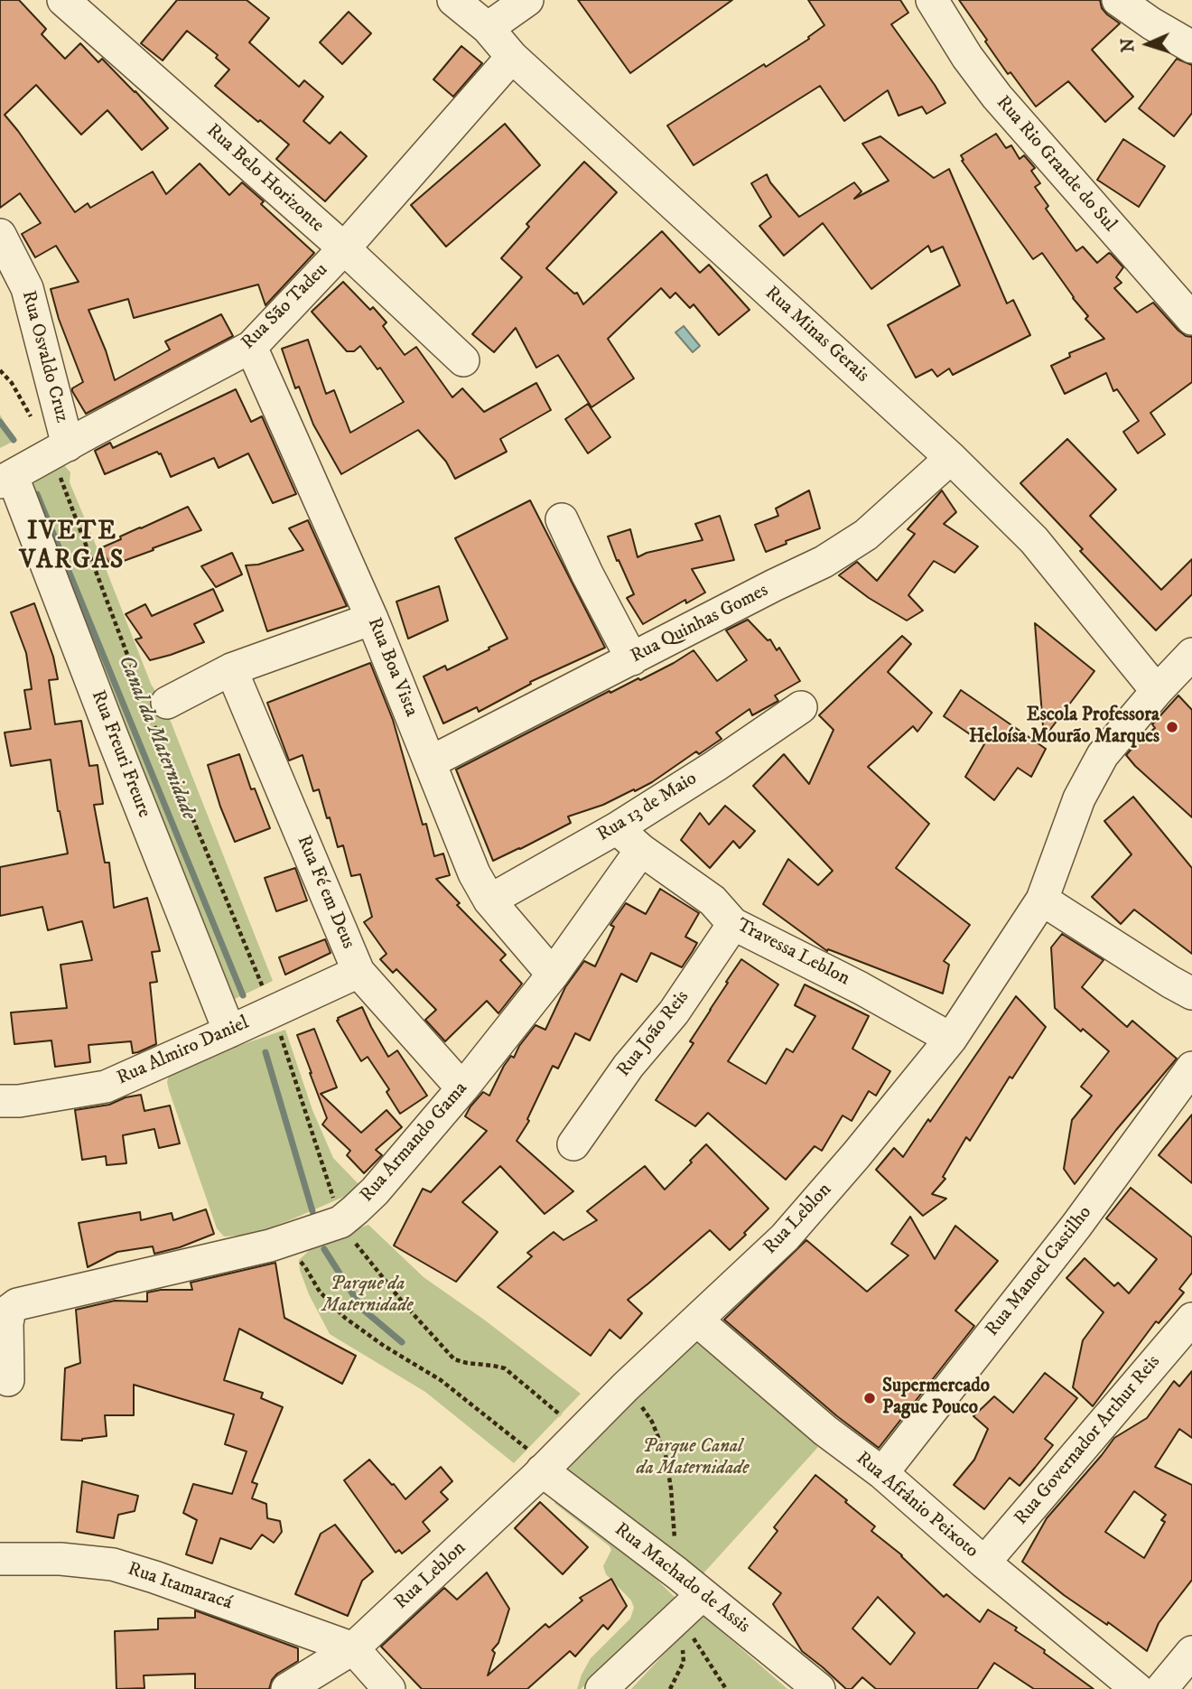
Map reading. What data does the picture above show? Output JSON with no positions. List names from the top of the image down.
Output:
{
  "streets": {
    "street": [
      "Rua Rio Grande do Sul",
      "Rua Belo Horizonte",
      "Rua São Tadeu",
      "Rua Minas Gerais",
      "Rua Osvaldo Cruz",
      "Rua Quinhas Gomes",
      "Rua Boa Vista",
      "Rua Freuri Freure",
      "Rua 13 de Maio",
      "Rua Fé em Deus",
      "Travessa Leblon",
      "Rua João Reis",
      "Rua Almiro Daniel",
      "Rua Armando Gama",
      "Rua Leblon",
      "Rua Manoel Castilho",
      "Rua Governador Arthur Reis",
      "Rua Afrânio Peixoto",
      "Rua Machado de Assis",
      "Rua Itamaracá"
    ]
  },
  "crossings": [
    ["Rua Belo Horizonte", "Rua São Tadeu"],
    ["Rua São Tadeu", "Rua Minas Gerais"],
    ["Rua São Tadeu", "Rua Osvaldo Cruz"],
    ["Rua São Tadeu", "Rua Boa Vista"],
    ["Rua São Tadeu", "Rua Freuri Freure"],
    ["Rua Minas Gerais", "Rua Quinhas Gomes"],
    ["Rua Minas Gerais", "Rua Leblon"],
    ["Rua Osvaldo Cruz", "Rua Freuri Freure"],
    ["Rua Quinhas Gomes", "Rua Boa Vista"],
    ["Rua Boa Vista", "Rua 13 de Maio"],
    ["Rua Boa Vista", "Rua Armando Gama"],
    ["Rua Freuri Freure", "Rua Almiro Daniel"],
    ["Rua 13 de Maio", "Travessa Leblon"],
    ["Rua Fé em Deus", "Rua Almiro Daniel"],
    ["Rua Fé em Deus", "Rua Armando Gama"],
    ["Travessa Leblon", "Rua João Reis"],
    ["Travessa Leblon", "Rua Armando Gama"],
    ["Travessa Leblon", "Rua Leblon"],
    ["Rua Leblon", "Rua Afrânio Peixoto"],
    ["Rua Leblon", "Rua Machado de Assis"],
    ["Rua Leblon", "Rua Itamaracá"],
    ["Rua Manoel Castilho", "Rua Afrânio Peixoto"],
    ["Rua Governador Arthur Reis", "Rua Afrânio Peixoto"]
  ],
  "districts": ["IVETE VARGAS"],
  "water": ["Canal da Maternidade"],
  "parks": ["Parque da Maternidade", "Parque Canal da Maternidade"],
  "places": ["Escola Professora Heloísa Mourão Marques", "Supermercado Pague Pouco"],
  "north": "left"
}
